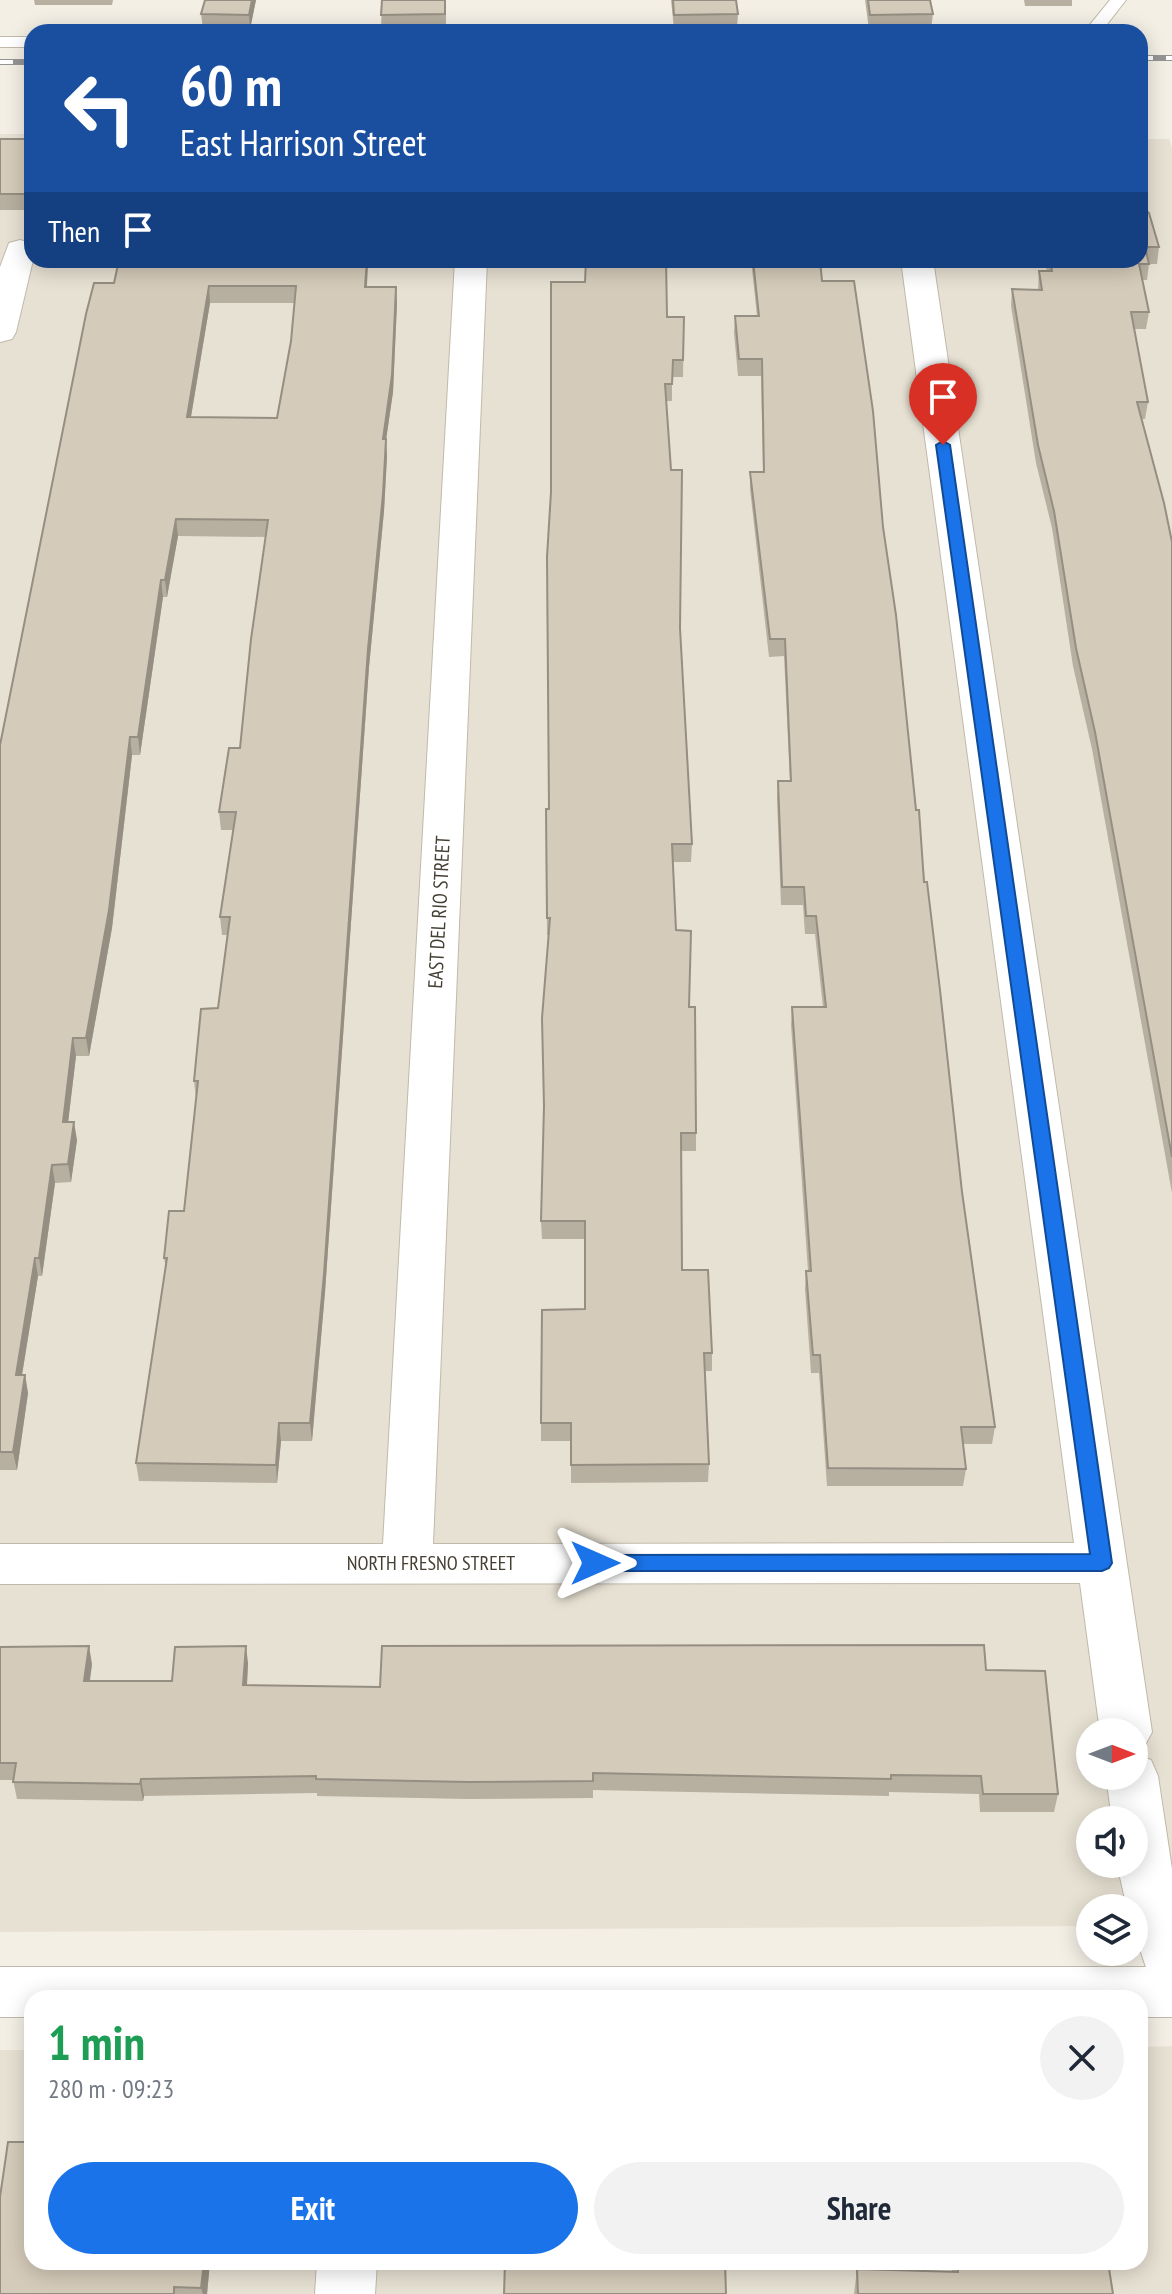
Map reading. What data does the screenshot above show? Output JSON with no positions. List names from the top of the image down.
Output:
{
  "streets": {
    "street": ["EAST DEL RIO STREET", "NORTH FRESNO STREET"]
  },
  "crossings": [
    ["EAST DEL RIO STREET", "NORTH FRESNO STREET"]
  ],
  "north": "right",
  "page": {
    "turn": ["60 m", "East Harrison Street"],
    "then": "Then",
    "heading": ["1 min", "280 m · 09:23"],
    "buttons": ["Exit", "Share"]
  }
}
